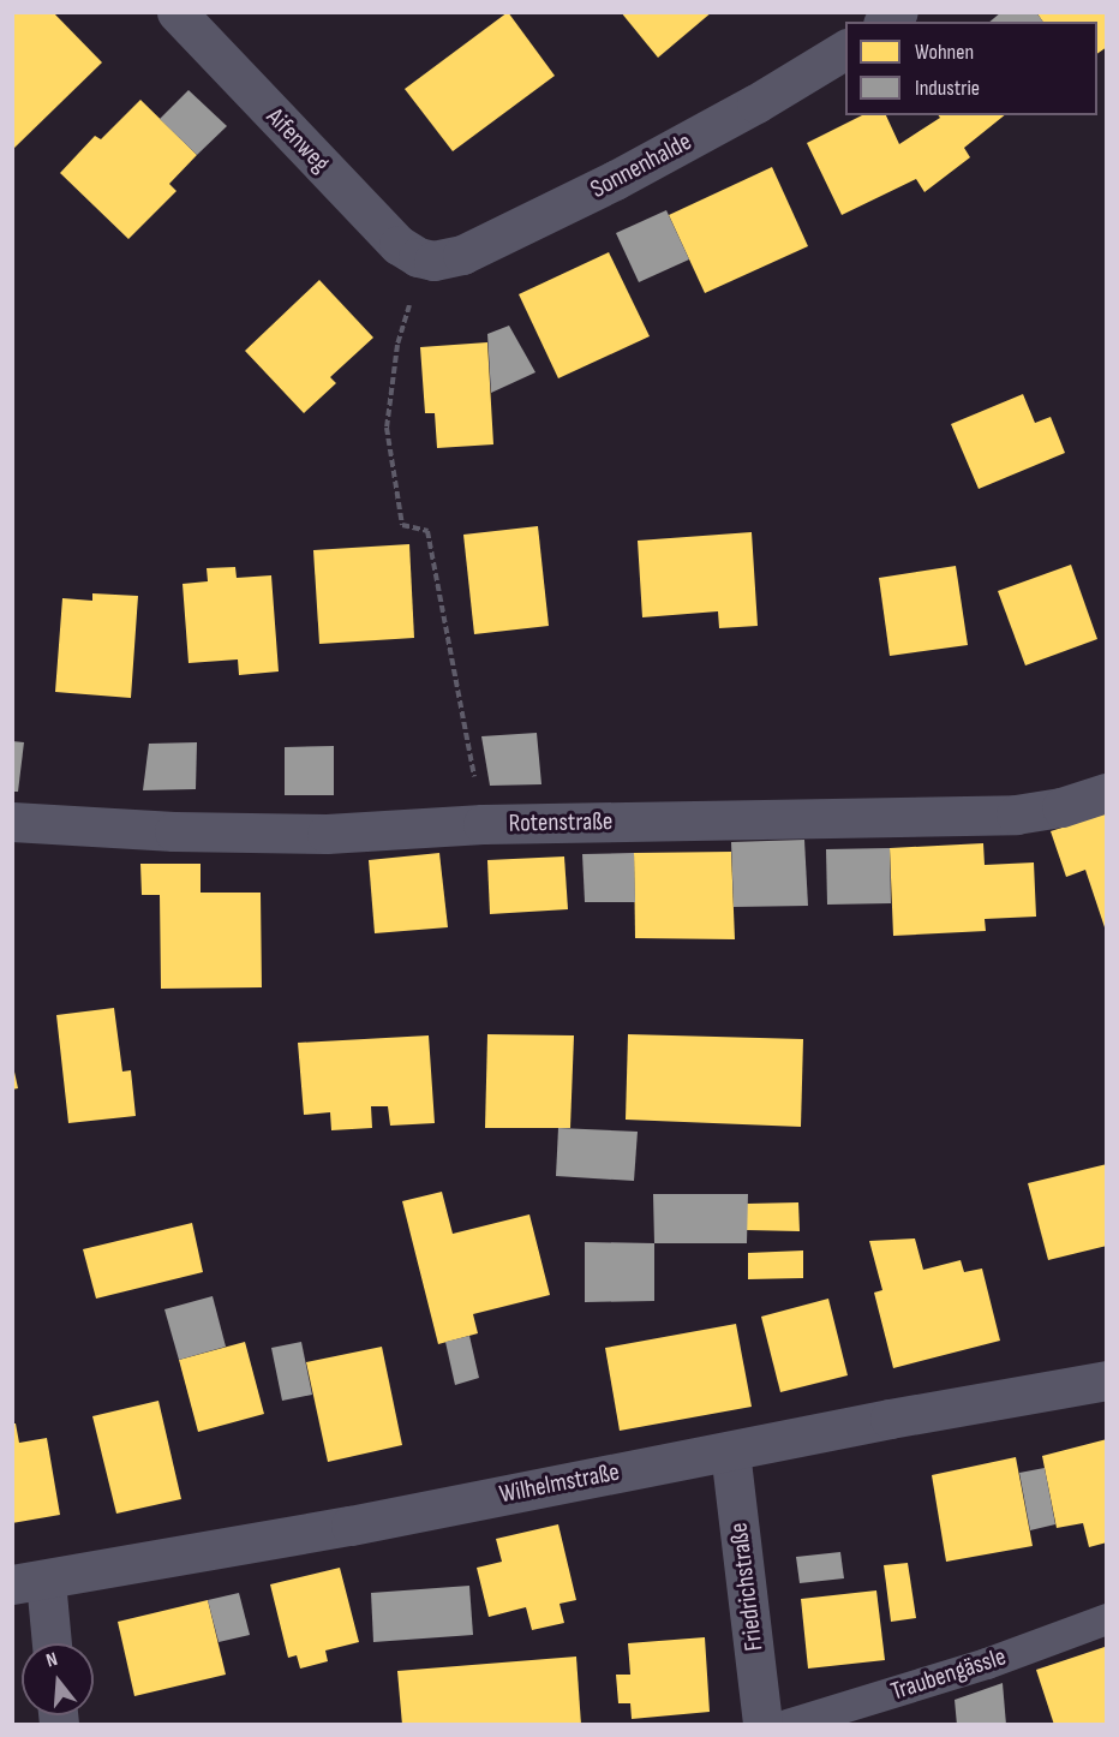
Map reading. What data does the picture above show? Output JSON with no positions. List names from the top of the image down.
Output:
{
  "streets": {
    "street": [
      "Aifenweg",
      "Sonnenhalde",
      "Rotenstraße",
      "Wilhelmstraße",
      "Friedrichstraße"
    ],
    "lane": ["Traubengässle"]
  },
  "crossings": [
    ["Aifenweg", "Sonnenhalde"],
    ["Wilhelmstraße", "Friedrichstraße"]
  ],
  "legend": ["Wohnen", "Industrie"],
  "north": "top"
}
